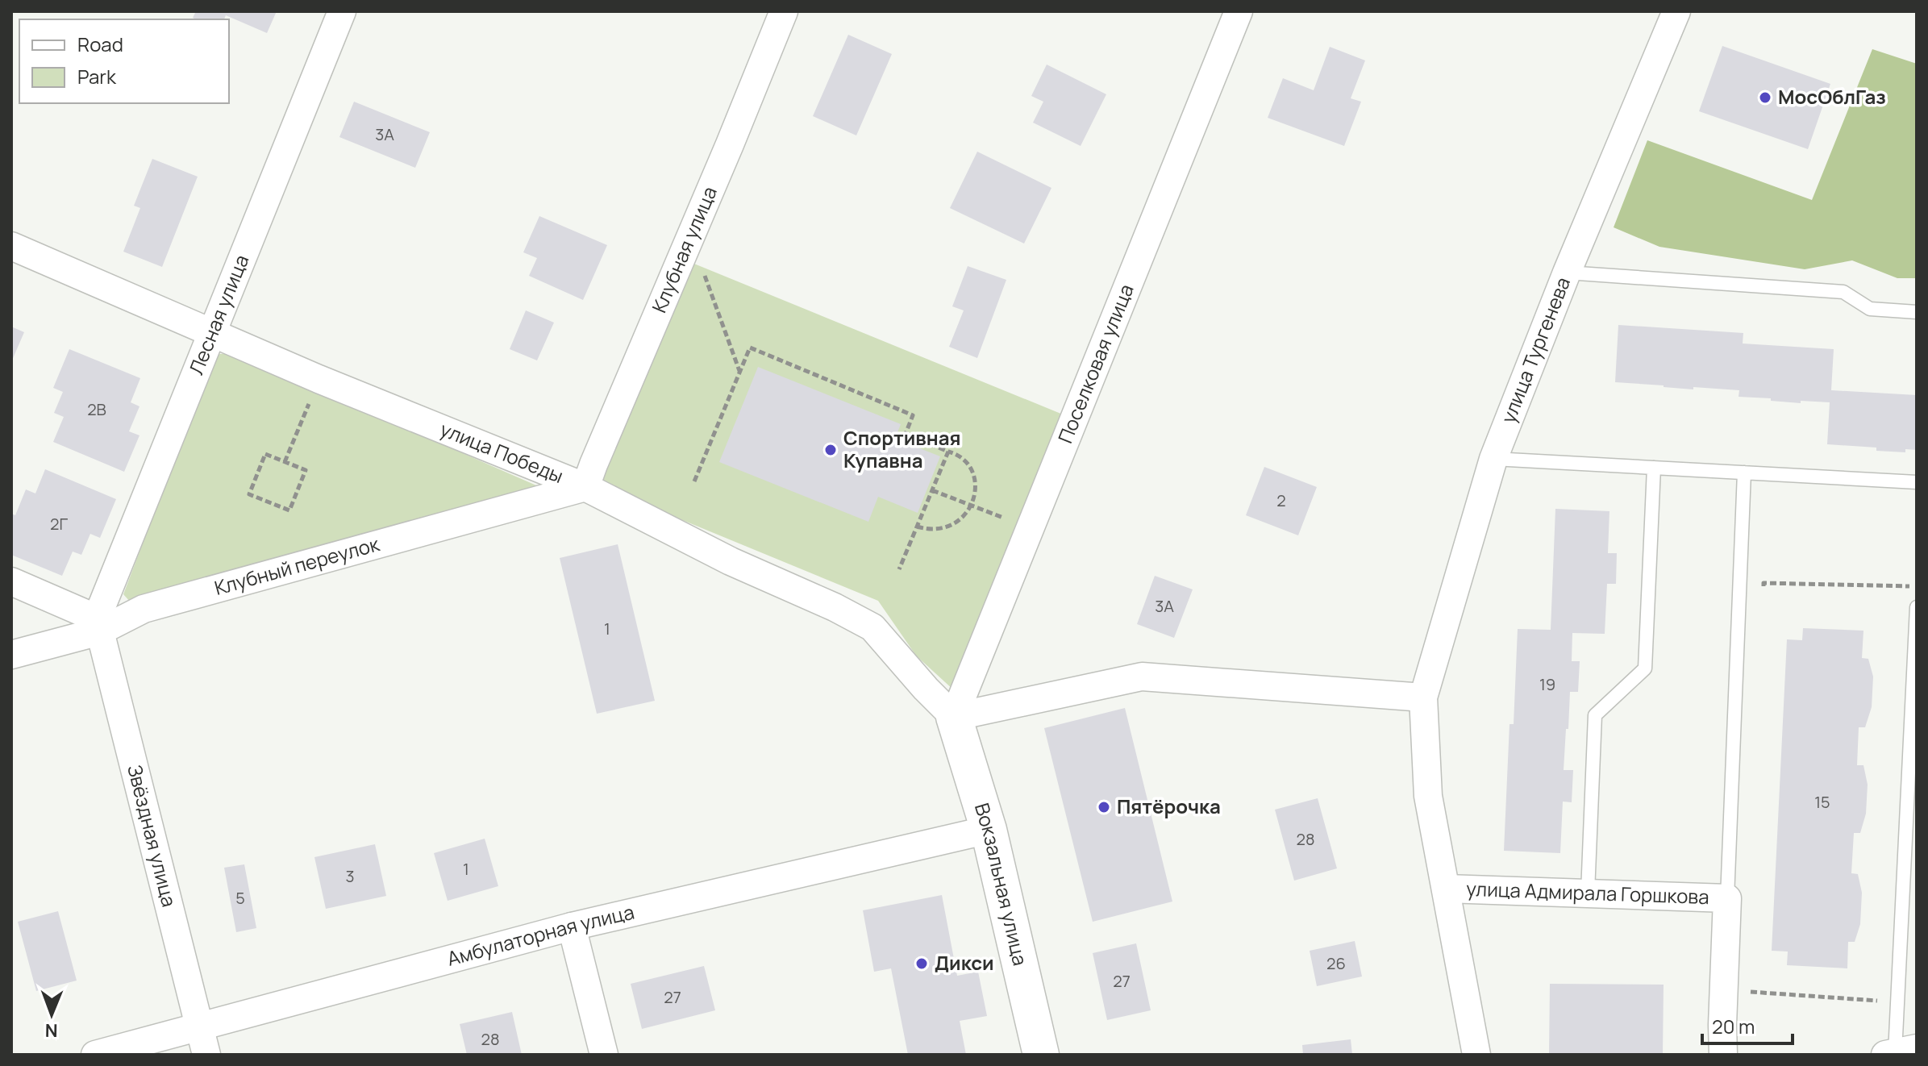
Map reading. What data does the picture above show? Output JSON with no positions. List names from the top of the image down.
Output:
{
  "streets": {
    "street": [
      "Клубная улица",
      "Лесная улица",
      "улица Тургенева",
      "Поселковая улица",
      "улица Победы",
      "Клубный переулок",
      "Звёздная улица",
      "Вокзальная улица",
      "улица Адмирала Горшкова",
      "Амбулаторная улица"
    ]
  },
  "crossings": [
    ["Клубная улица", "улица Победы"],
    ["Клубная улица", "Клубный переулок"],
    ["Лесная улица", "улица Победы"],
    ["Лесная улица", "Клубный переулок"],
    ["Лесная улица", "Звёздная улица"],
    ["улица Тургенева", "улица Адмирала Горшкова"],
    ["Поселковая улица", "улица Победы"],
    ["Поселковая улица", "Вокзальная улица"],
    ["улица Победы", "Клубный переулок"],
    ["улица Победы", "Вокзальная улица"],
    ["Клубный переулок", "Звёздная улица"],
    ["Звёздная улица", "Амбулаторная улица"],
    ["Вокзальная улица", "Амбулаторная улица"]
  ],
  "places": [
    "МосОблГаз",
    "Спортивная Купавна",
    "Пятёрочка",
    "Дикси"
  ],
  "house_numbers": [
    "3А",
    "2В",
    "2",
    "2Г",
    "3А",
    "1",
    "19",
    "15",
    "28",
    "1",
    "3",
    "5",
    "26",
    "27",
    "27",
    "28"
  ],
  "legend": ["Road", "Park"],
  "scale_bar": "20 m",
  "north": "bottom"
}
